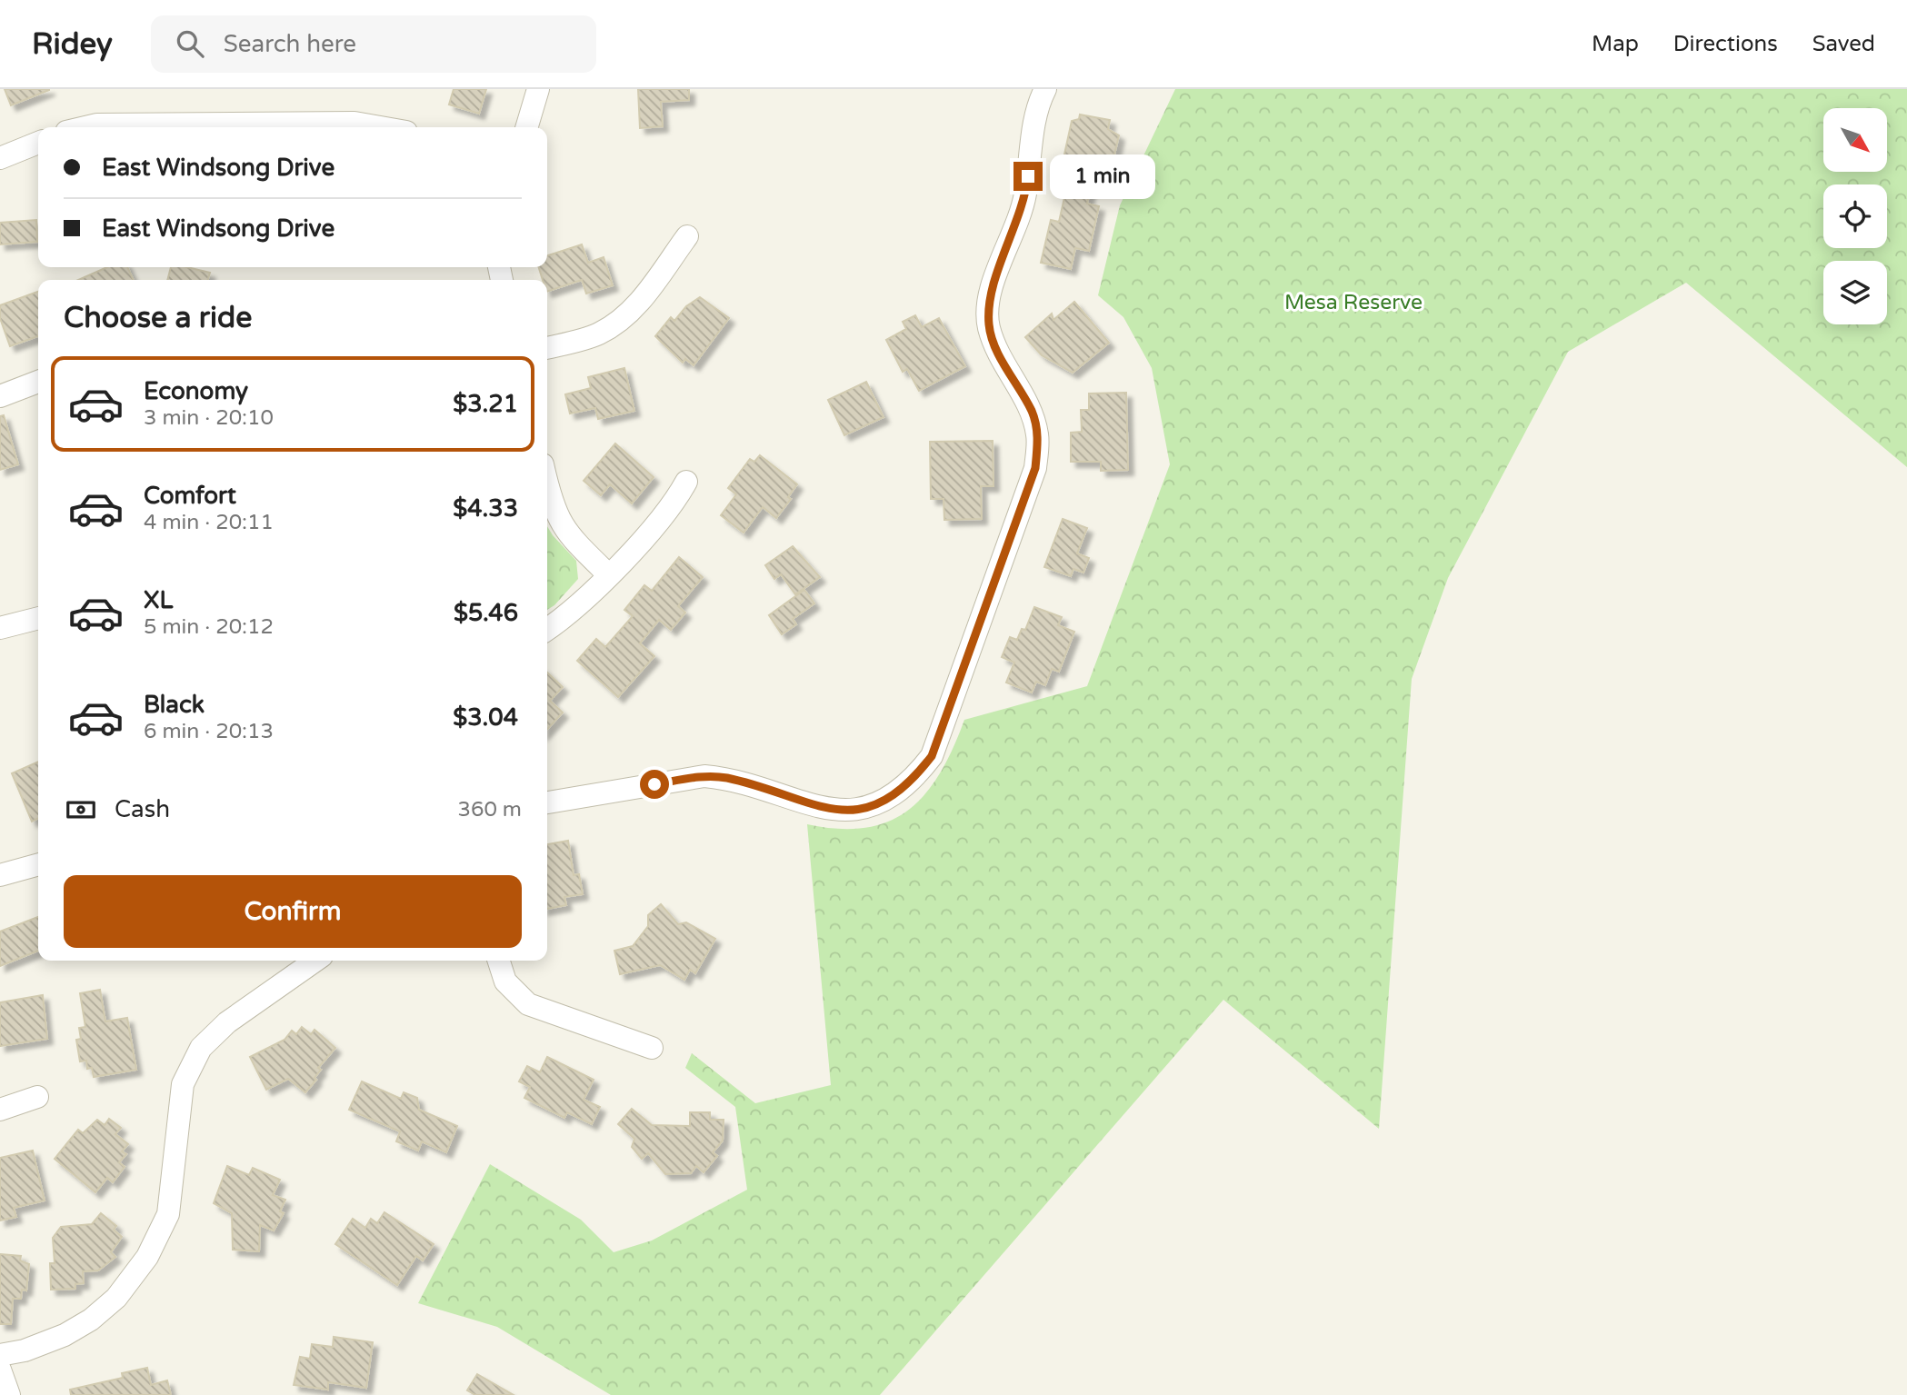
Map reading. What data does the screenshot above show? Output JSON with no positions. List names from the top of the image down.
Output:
{
  "parks": ["Mesa Reserve"],
  "north": "bottom right",
  "page": {
    "header": "Ridey",
    "search": "Search here",
    "nav": ["Map", "Directions", "Saved"],
    "banner": ["East Windsong Drive", "East Windsong Drive"],
    "bubble": "1 min",
    "heading": "Choose a ride",
    "list": [
      {
        "name": "Economy",
        "note": "3 min · 20:10",
        "value": "$3.21"
      },
      {
        "name": "Comfort",
        "note": "4 min · 20:11",
        "value": "$4.33"
      },
      {
        "name": "XL",
        "note": "5 min · 20:12",
        "value": "$5.46"
      },
      {
        "name": "Black",
        "note": "6 min · 20:13",
        "value": "$3.04"
      }
    ],
    "pay": ["Cash", "360 m"],
    "buttons": "Confirm"
  }
}
